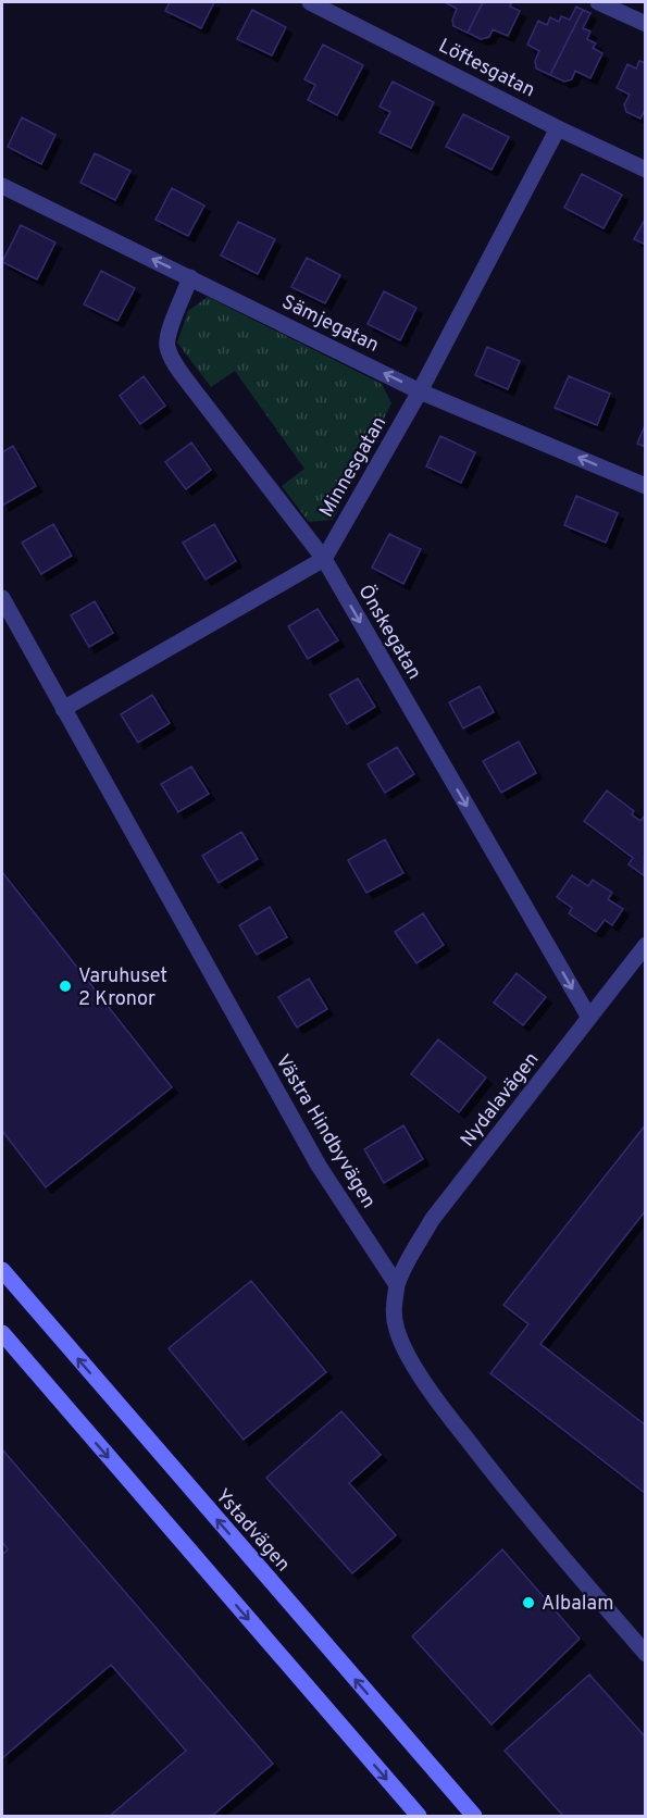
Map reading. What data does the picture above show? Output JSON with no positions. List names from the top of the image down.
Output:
{
  "streets": {
    "main road": ["Ystadvägen"],
    "street": [
      "Löftesgatan",
      "Sämjegatan",
      "Minnesgatan",
      "Önskegatan",
      "Nydalavägen",
      "Västra Hindbyvägen"
    ]
  },
  "crossings": [
    ["Löftesgatan", "Minnesgatan"],
    ["Sämjegatan", "Minnesgatan"],
    ["Sämjegatan", "Önskegatan"],
    ["Minnesgatan", "Önskegatan"],
    ["Önskegatan", "Nydalavägen"],
    ["Nydalavägen", "Västra Hindbyvägen"]
  ],
  "one_way": ["Sämjegatan", "Önskegatan"],
  "places": ["Varuhuset 2 Kronor", "Albalam"]
}
